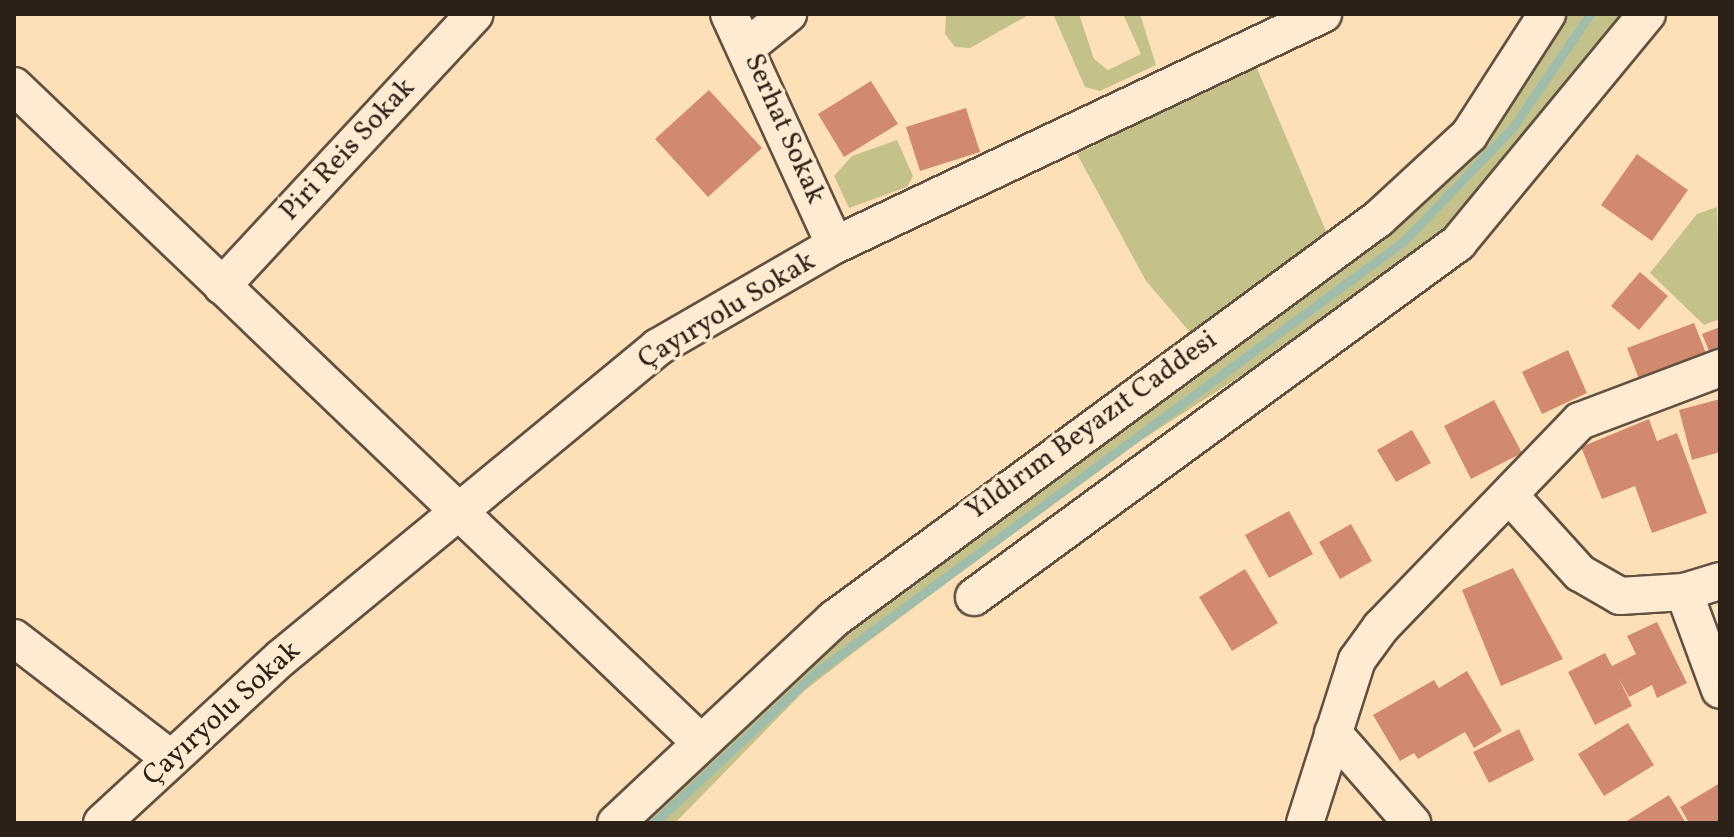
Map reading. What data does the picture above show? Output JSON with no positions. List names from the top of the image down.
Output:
{
  "streets": {
    "street": [
      "Serhat Sokak",
      "Piri Reis Sokak",
      "Çayıryolu Sokak",
      "Yıldırım Beyazıt Caddesi"
    ]
  },
  "crossings": [
    ["Serhat Sokak", "Çayıryolu Sokak"]
  ]
}
